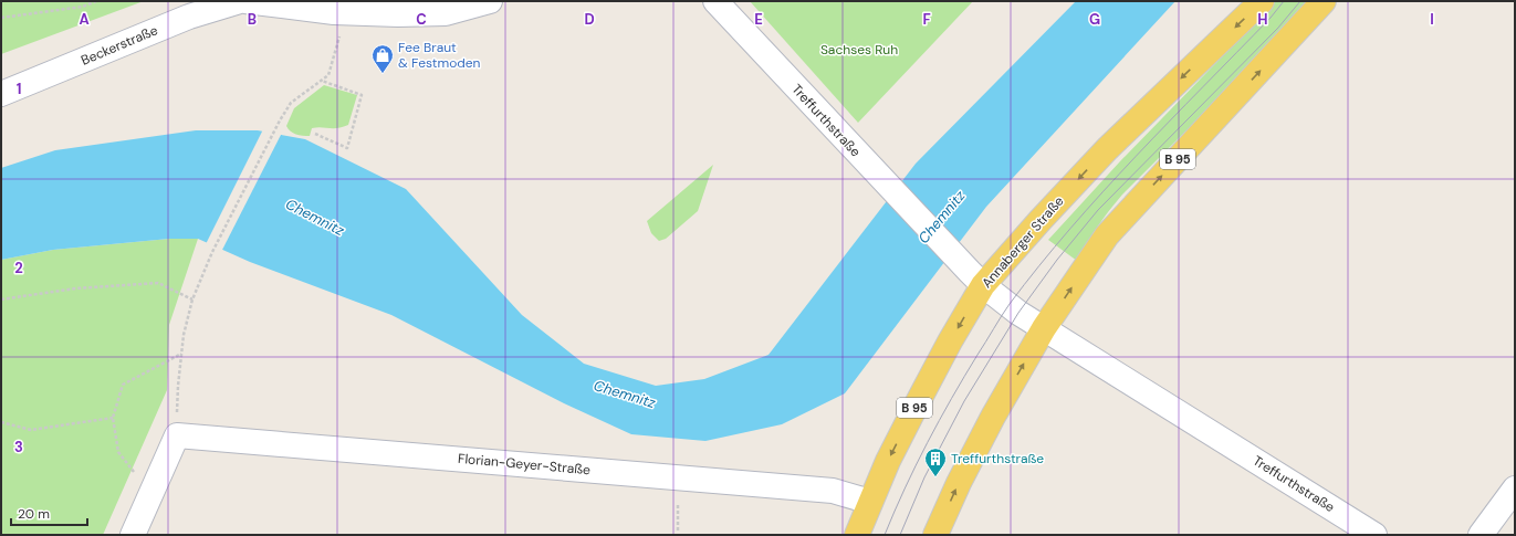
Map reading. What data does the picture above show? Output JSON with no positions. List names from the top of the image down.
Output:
{
  "streets": {
    "main road": ["B 95", "Annaberger Straße"],
    "street": ["Beckerstraße", "Treffurthstraße", "Florian-Geyer-Straße"]
  },
  "crossings": [
    ["Treffurthstraße", "B 95"],
    ["Treffurthstraße", "Annaberger Straße"],
    ["Annaberger Straße", "Florian-Geyer-Straße"]
  ],
  "water": ["Chemnitz"],
  "parks": ["Sachses Ruh"],
  "places": {
    "shop": ["Fee Braut & Festmoden"],
    "building": ["Treffurthstraße"]
  },
  "scale_bar": "20 m",
  "grid": {
    "columns": [
      "A",
      "B",
      "C",
      "D",
      "E",
      "F",
      "G",
      "H",
      "I"
    ],
    "rows": ["1", "2", "3"]
  }
}
